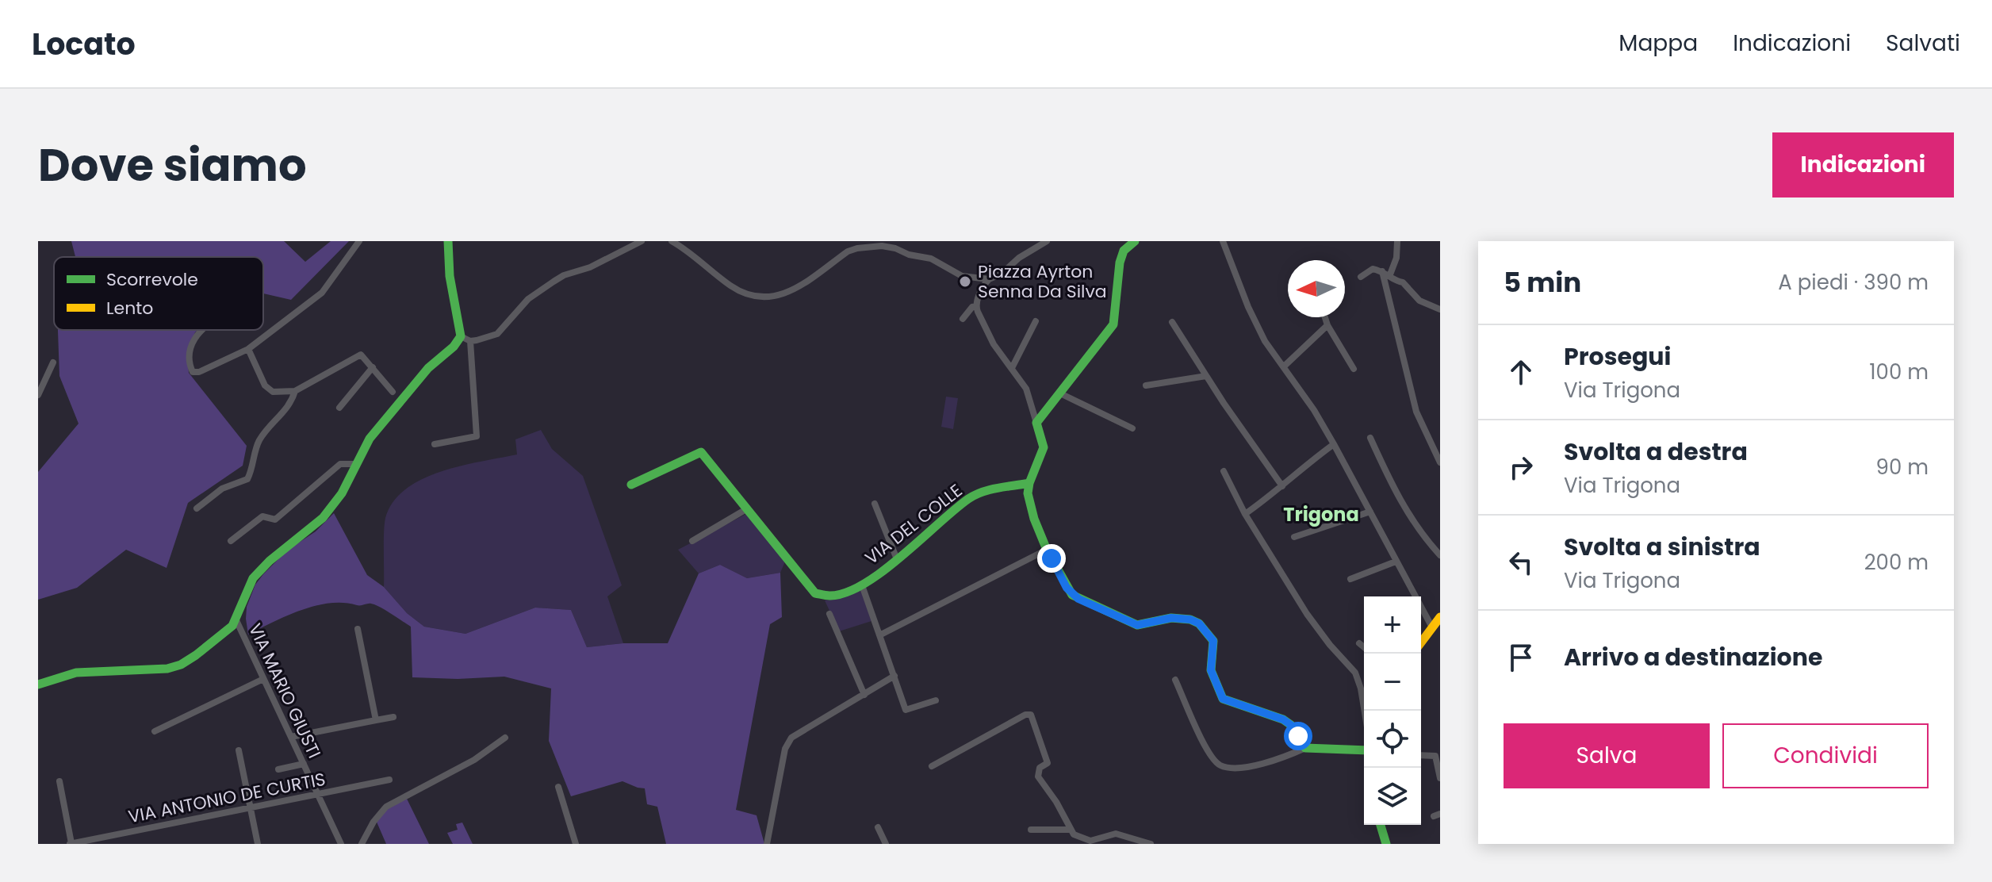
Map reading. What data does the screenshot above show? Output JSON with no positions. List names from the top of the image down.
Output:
{
  "streets": {
    "street": ["VIA DEL COLLE", "VIA MARIO GIUSTI", "VIA ANTONIO DE CURTIS"]
  },
  "crossings": [
    ["VIA MARIO GIUSTI", "VIA ANTONIO DE CURTIS"]
  ],
  "districts": ["Trigona"],
  "places": ["Piazza Ayrton Senna Da Silva"],
  "legend": ["Scorrevole", "Lento"],
  "north": "left",
  "page": {
    "header": "Locato",
    "nav": ["Mappa", "Indicazioni", "Salvati"],
    "title": "Dove siamo",
    "buttons": [
      "Indicazioni",
      ["Salva", "Condividi"]
    ],
    "heading": ["5 min", "A piedi · 390 m"],
    "list": [
      ["Prosegui", "Via Trigona", "100 m"],
      ["Svolta a destra", "Via Trigona", "90 m"],
      ["Svolta a sinistra", "Via Trigona", "200 m"],
      "Arrivo a destinazione"
    ],
    "map_buttons": ["+", "−"]
  }
}
